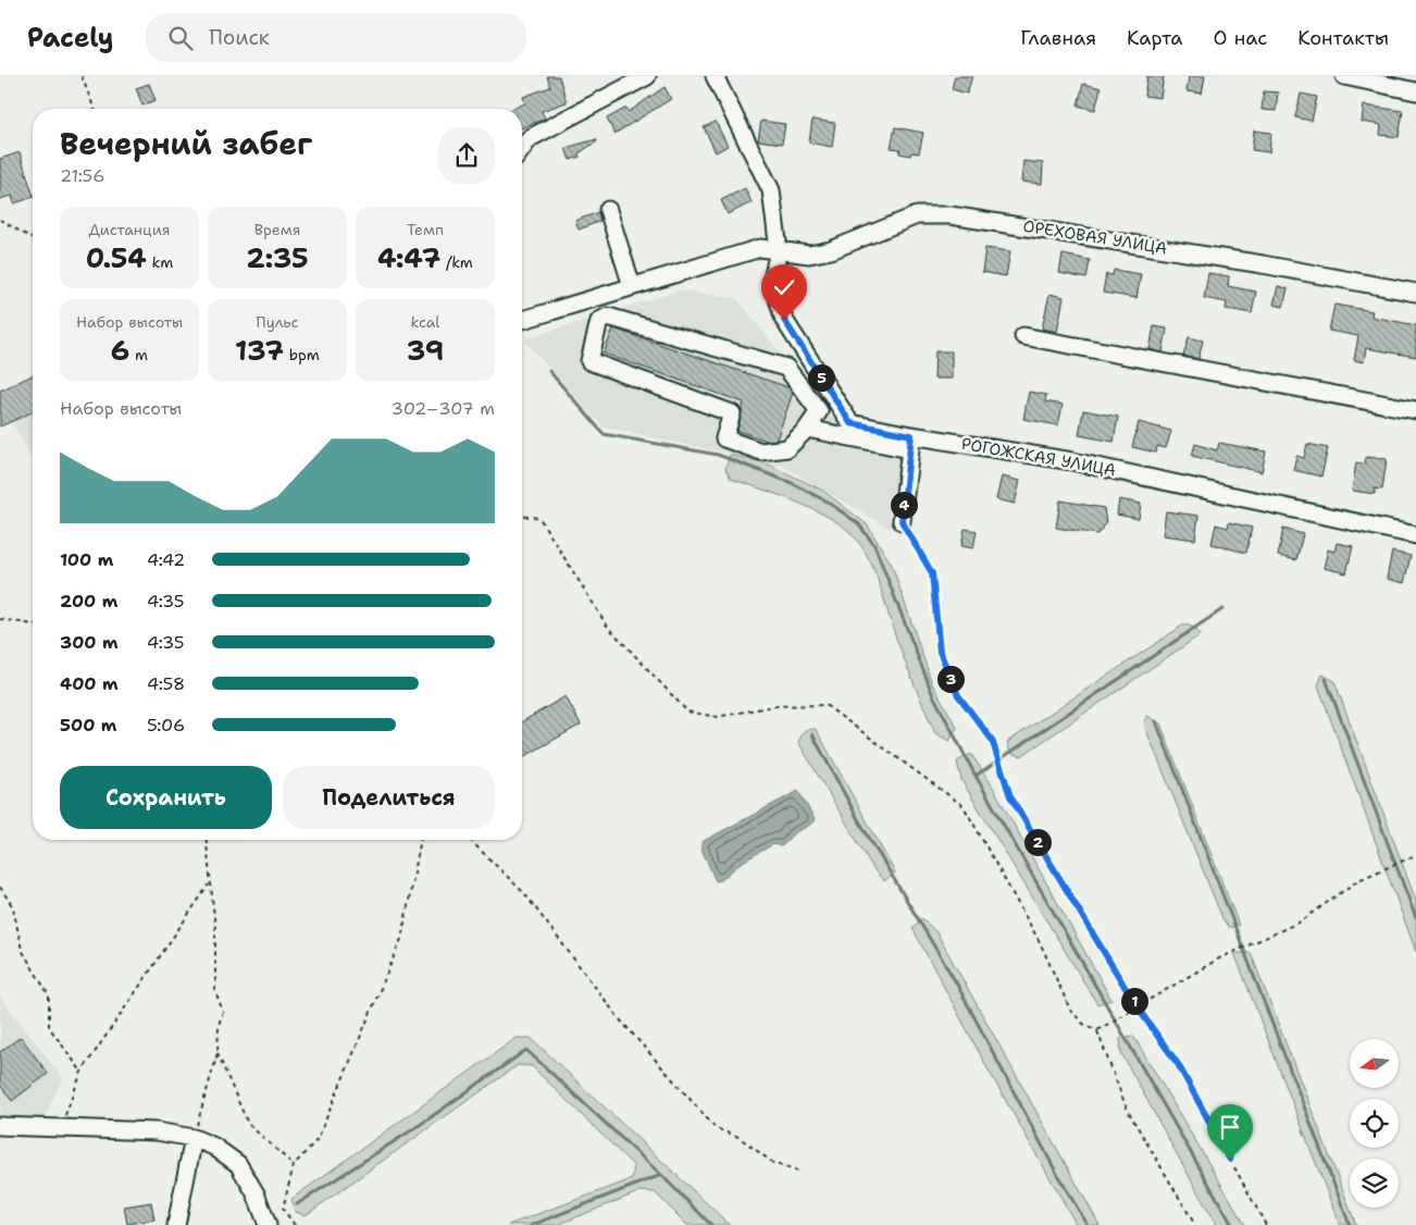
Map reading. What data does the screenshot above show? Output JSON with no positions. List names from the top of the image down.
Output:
{
  "streets": {
    "street": ["ОРЕХОВАЯ УЛИЦА", "РОГОЖСКАЯ УЛИЦА"]
  },
  "crossings": [
    ["ОРЕХОВАЯ УЛИЦА", "РОГОЖСКАЯ УЛИЦА"]
  ],
  "north": "left",
  "page": {
    "header": "Pacely",
    "search": "Поиск",
    "nav": [
      "Главная",
      "Карта",
      "О нас",
      "Контакты"
    ],
    "heading": ["Вечерний забег", "21:56"],
    "stats": [
      ["Дистанция", "0.54 km"],
      ["Время", "2:35"],
      ["Темп", "4:47 /km"],
      ["Набор высоты", "6 m"],
      ["Пульс", "137 bpm"],
      ["kcal", "39"]
    ],
    "pins": [
      "5",
      "4",
      "3",
      "2",
      "1"
    ],
    "chart": ["Набор высоты", "302–307 m"],
    "list": [
      {
        "name": "100 m",
        "note": "4:42"
      },
      {
        "name": "200 m",
        "note": "4:35"
      },
      {
        "name": "300 m",
        "note": "4:35"
      },
      {
        "name": "400 m",
        "note": "4:58"
      },
      {
        "name": "500 m",
        "note": "5:06"
      }
    ],
    "buttons": ["Сохранить", "Поделиться"]
  }
}
